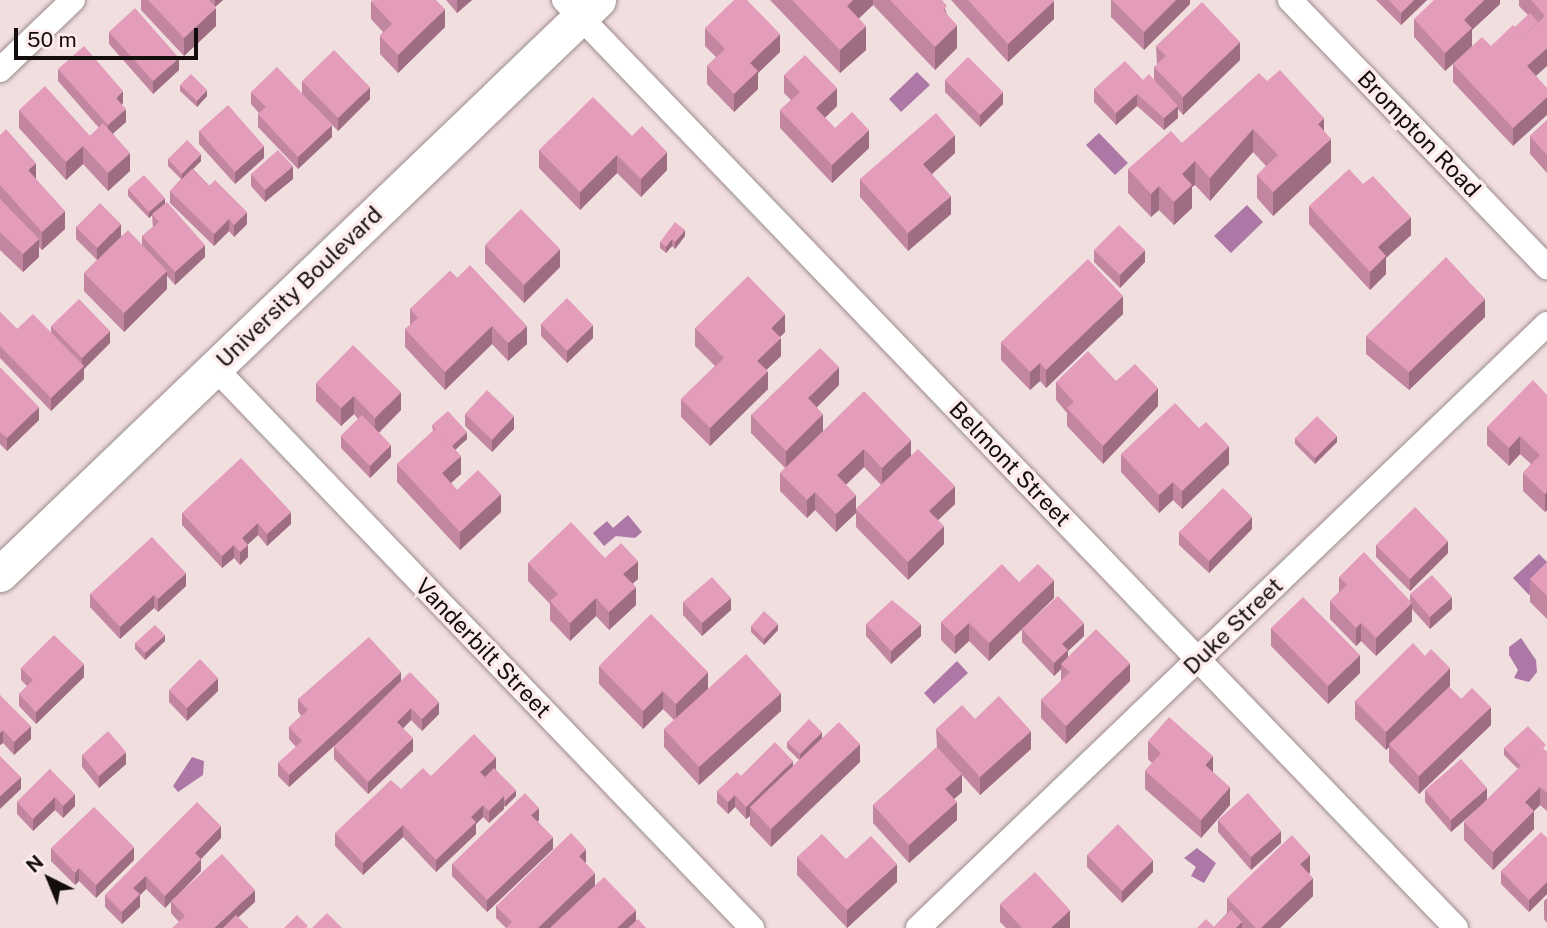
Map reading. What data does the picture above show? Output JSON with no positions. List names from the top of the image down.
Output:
{
  "streets": {
    "main road": ["University Boulevard"],
    "street": [
      "Brompton Road",
      "Belmont Street",
      "Duke Street",
      "Vanderbilt Street"
    ]
  },
  "crossings": [
    ["University Boulevard", "Belmont Street"],
    ["University Boulevard", "Vanderbilt Street"],
    ["Belmont Street", "Duke Street"]
  ],
  "scale_bar": "50 m",
  "north": "top left"
}
